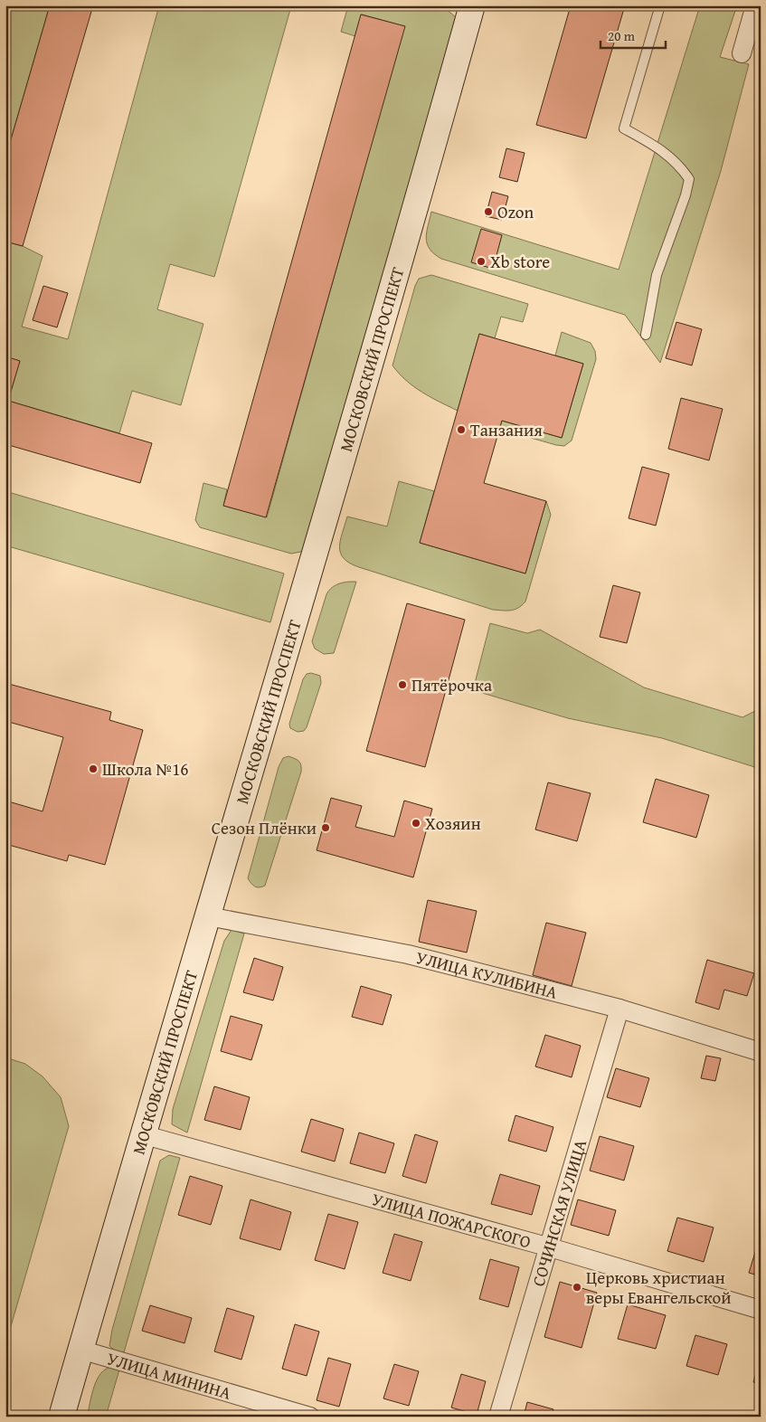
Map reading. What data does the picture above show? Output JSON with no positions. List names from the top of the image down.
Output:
{
  "streets": {
    "street": [
      "МОСКОВСКИЙ ПРОСПЕКТ",
      "УЛИЦА КУЛИБИНА",
      "СОЧИНСКАЯ УЛИЦА",
      "УЛИЦА ПОЖАРСКОГО",
      "УЛИЦА МИНИНА"
    ]
  },
  "crossings": [
    ["МОСКОВСКИЙ ПРОСПЕКТ", "УЛИЦА КУЛИБИНА"],
    ["МОСКОВСКИЙ ПРОСПЕКТ", "УЛИЦА ПОЖАРСКОГО"],
    ["МОСКОВСКИЙ ПРОСПЕКТ", "УЛИЦА МИНИНА"],
    ["УЛИЦА КУЛИБИНА", "СОЧИНСКАЯ УЛИЦА"],
    ["СОЧИНСКАЯ УЛИЦА", "УЛИЦА ПОЖАРСКОГО"]
  ],
  "places": [
    "Ozon",
    "Xb store",
    "Танзания",
    "Пятёрочка",
    "Школа №16",
    "Хозяин",
    "Сезон Плёнки",
    "Церковь христиан веры Евангельской"
  ],
  "scale_bar": "20 m"
}
